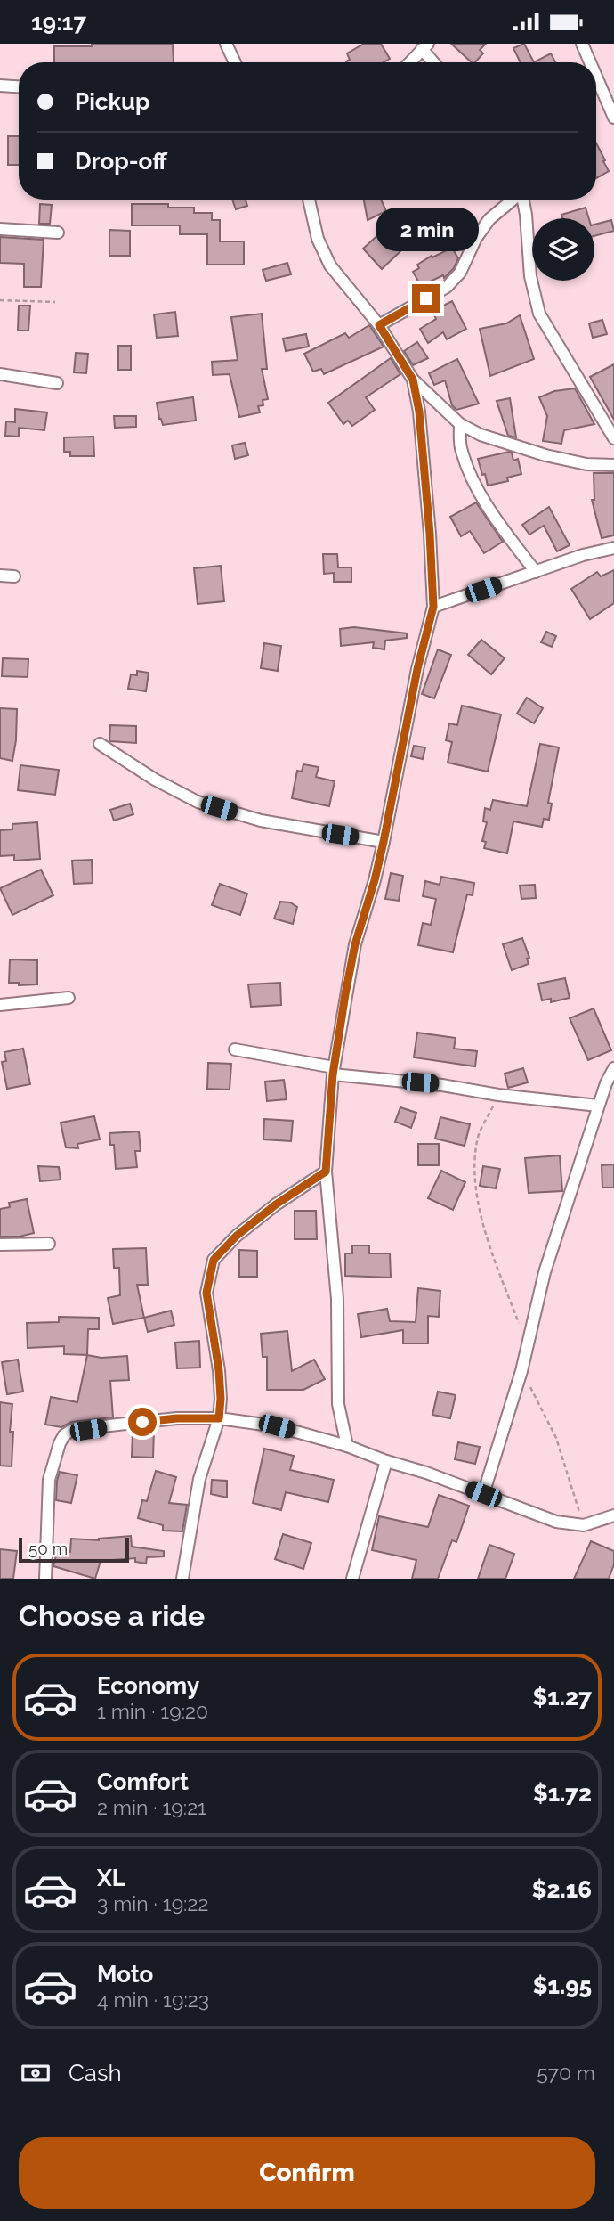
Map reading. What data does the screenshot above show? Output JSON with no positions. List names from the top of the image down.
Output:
{
  "scale_bar": "50 m",
  "page": {
    "status": "19:17",
    "banner": ["Pickup", "Drop-off"],
    "bubble": "2 min",
    "scale": "50 m",
    "heading": "Choose a ride",
    "list": [
      {
        "name": "Economy",
        "note": "1 min · 19:20",
        "value": "$1.27"
      },
      {
        "name": "Comfort",
        "note": "2 min · 19:21",
        "value": "$1.72"
      },
      {
        "name": "XL",
        "note": "3 min · 19:22",
        "value": "$2.16"
      },
      {
        "name": "Moto",
        "note": "4 min · 19:23",
        "value": "$1.95"
      }
    ],
    "pay": ["Cash", "570 m"],
    "buttons": "Confirm"
  }
}
